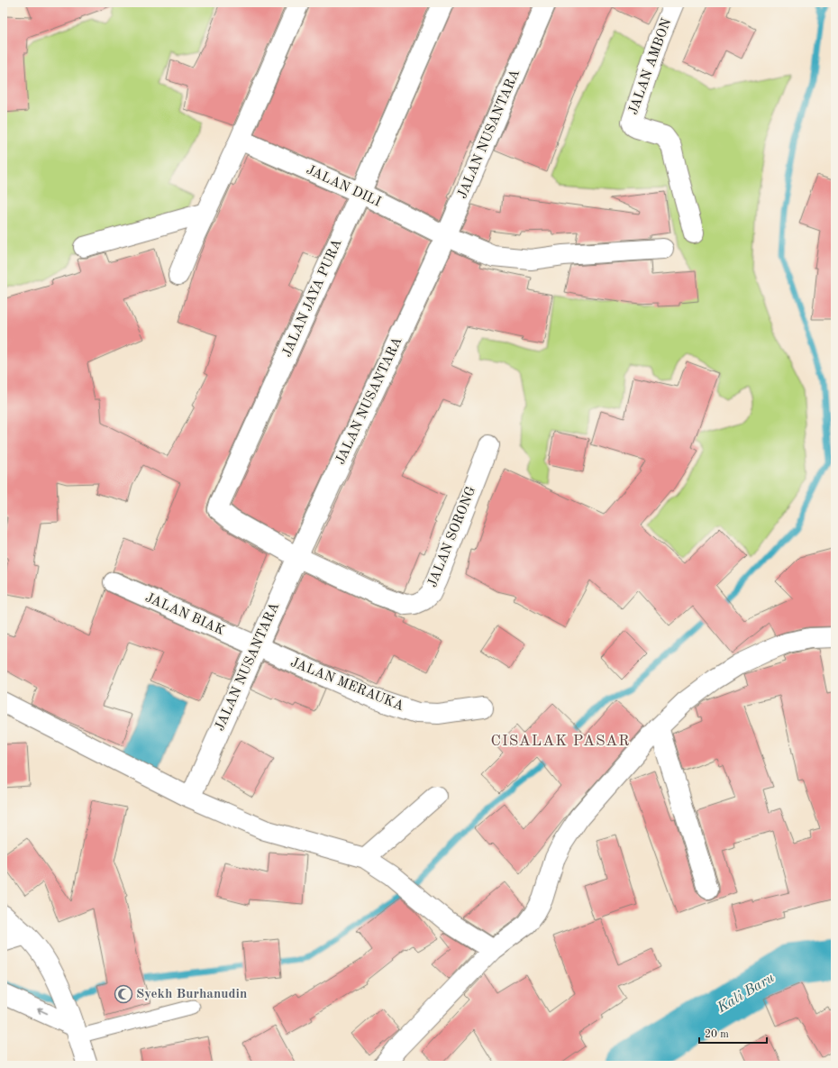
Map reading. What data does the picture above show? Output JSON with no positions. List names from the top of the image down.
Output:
{
  "streets": {
    "street": [
      "JALAN AMBON",
      "JALAN NUSANTARA",
      "JALAN DILI",
      "JALAN JAYA PURA",
      "JALAN SORONG",
      "JALAN BIAK",
      "JALAN MERAUKA"
    ]
  },
  "crossings": [
    ["JALAN NUSANTARA", "JALAN DILI"],
    ["JALAN NUSANTARA", "JALAN JAYA PURA"],
    ["JALAN NUSANTARA", "JALAN SORONG"],
    ["JALAN NUSANTARA", "JALAN BIAK"],
    ["JALAN NUSANTARA", "JALAN MERAUKA"],
    ["JALAN DILI", "JALAN JAYA PURA"],
    ["JALAN JAYA PURA", "JALAN SORONG"],
    ["JALAN BIAK", "JALAN MERAUKA"]
  ],
  "districts": ["CISALAK PASAR"],
  "water": ["Kali Baru"],
  "places": {
    "mosque": ["Syekh Burhanudin"]
  },
  "scale_bar": "20 m"
}
